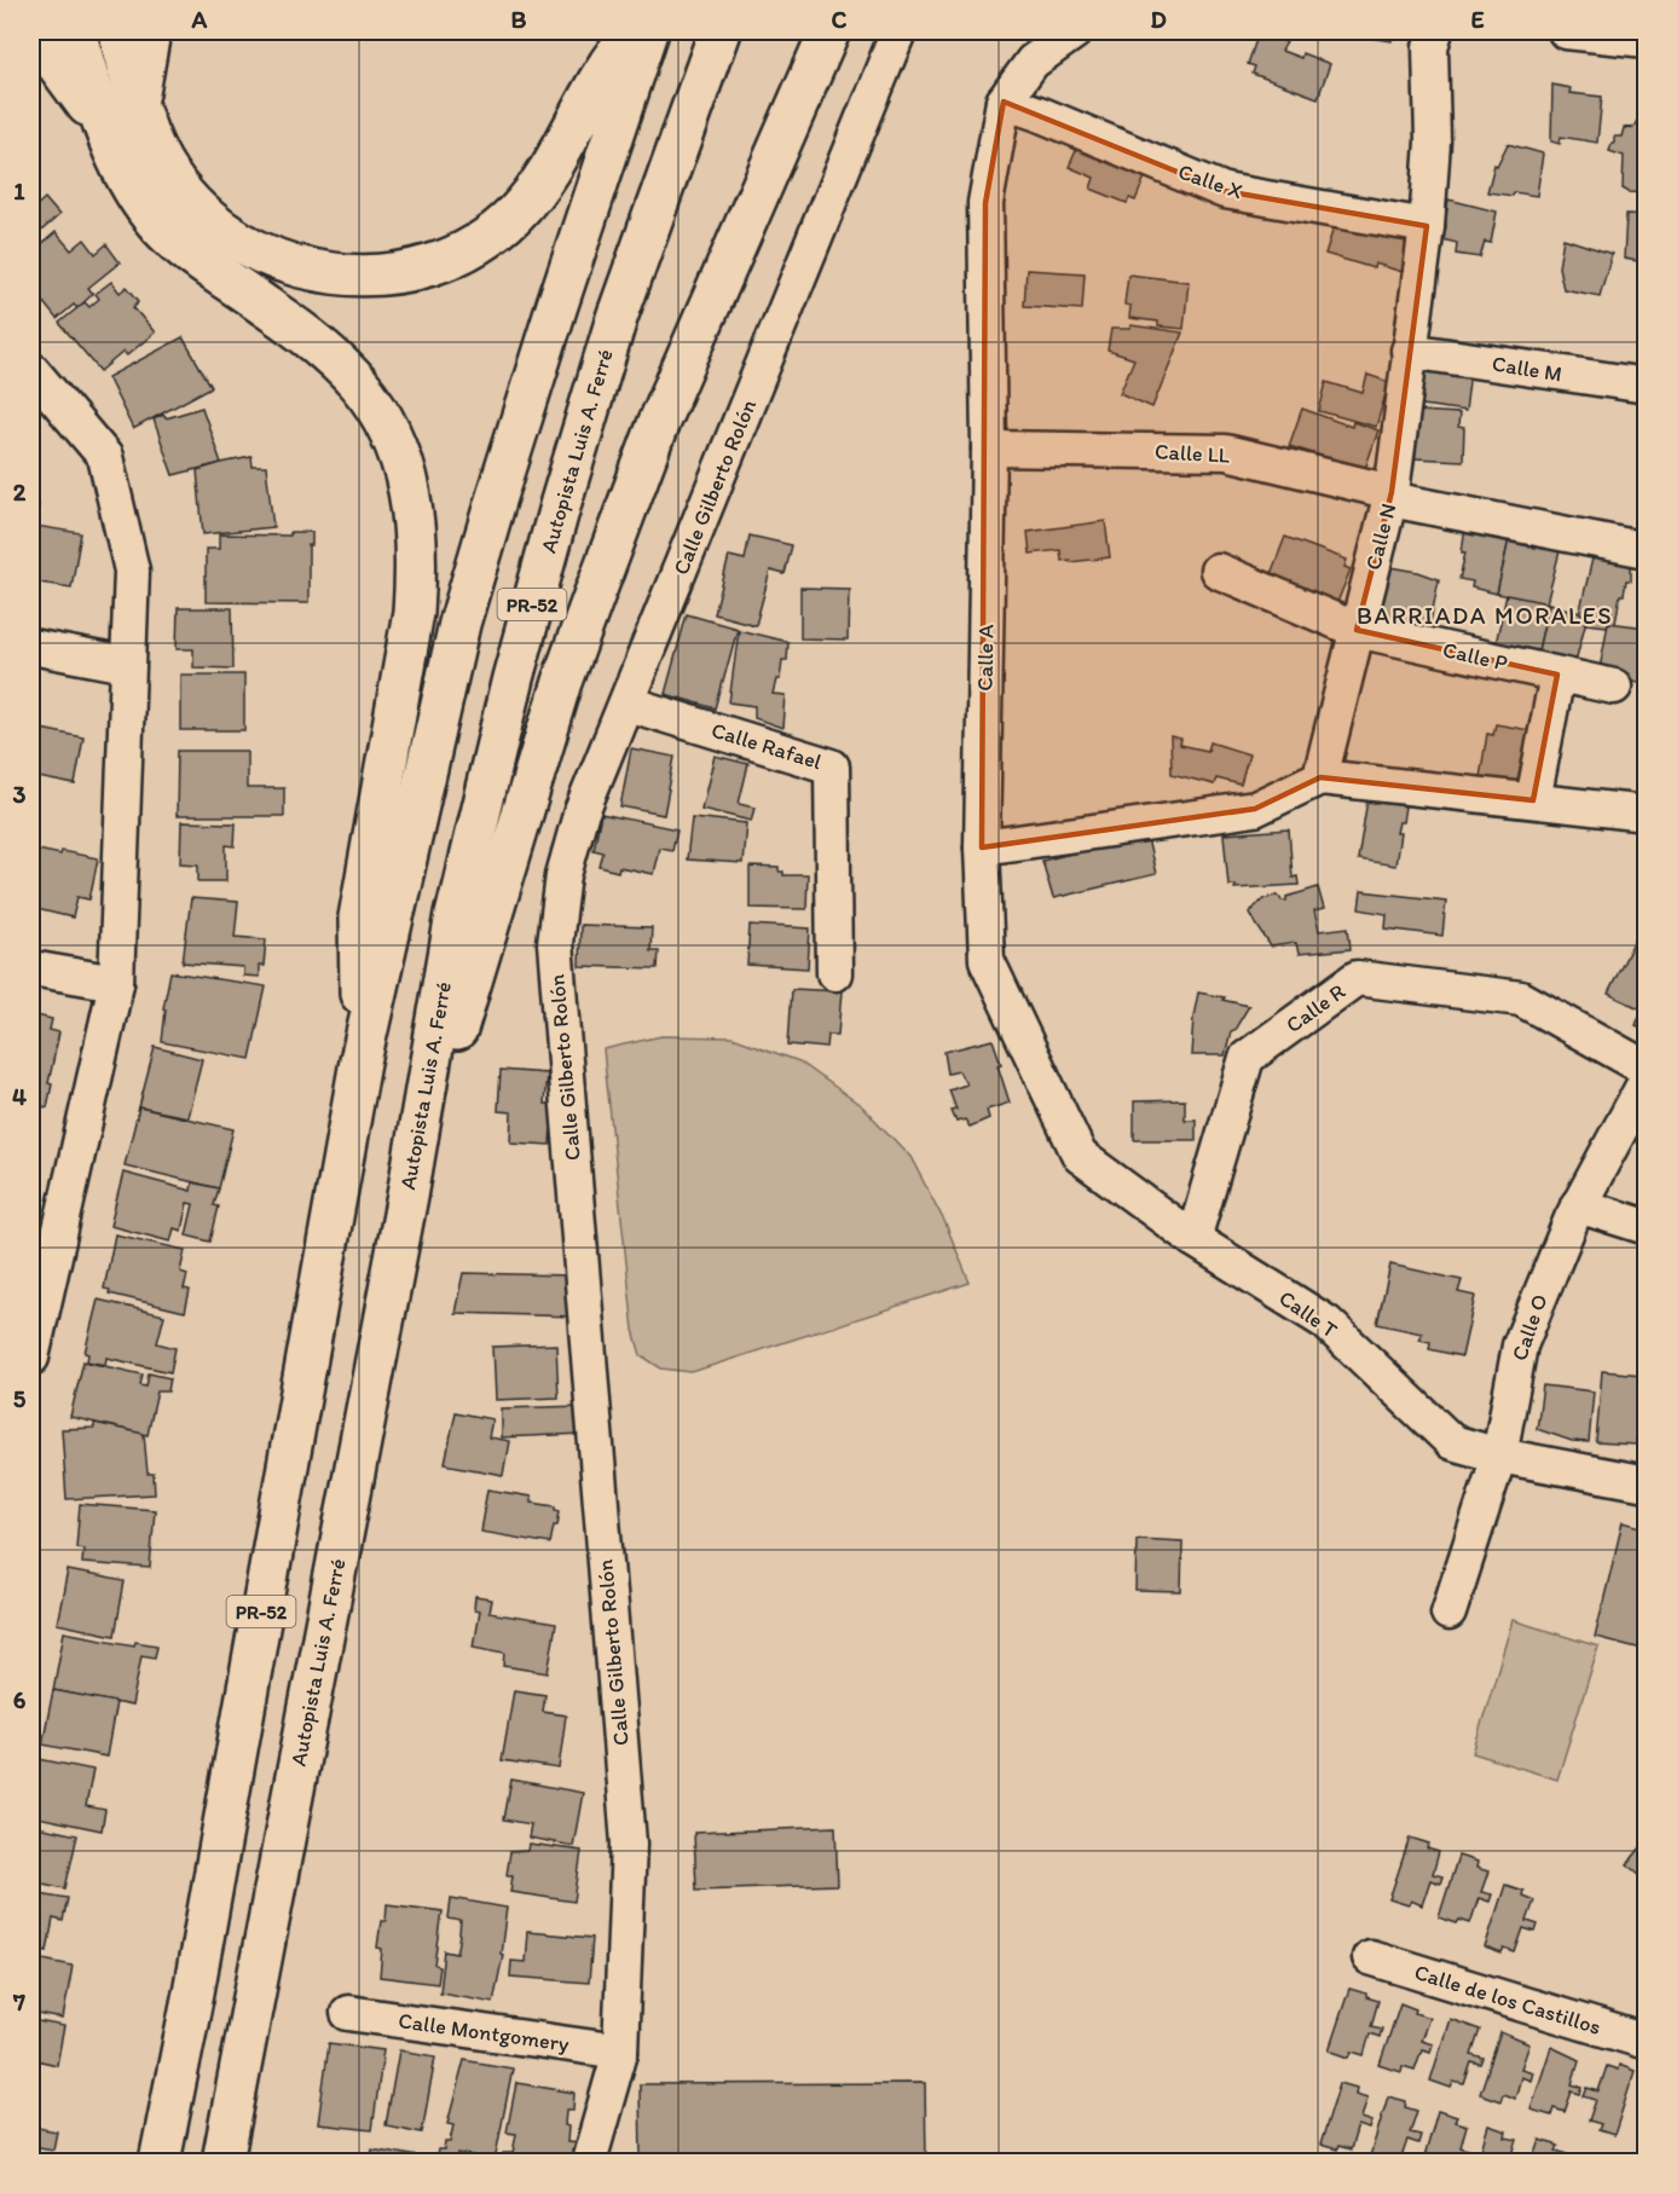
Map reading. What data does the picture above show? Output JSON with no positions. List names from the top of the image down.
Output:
{
  "streets": {
    "highway": ["Autopista Luis A. Ferré", "PR-52"],
    "street": [
      "Calle X",
      "Calle M",
      "Calle LL",
      "Calle Gilberto Rolón",
      "Calle N",
      "Calle P",
      "Calle A",
      "Calle Rafael",
      "Calle R",
      "Calle T",
      "Calle O",
      "Calle de los Castillos",
      "Calle Montgomery"
    ]
  },
  "crossings": [
    ["Calle X", "Calle N"],
    ["Calle X", "Calle A"],
    ["Calle M", "Calle N"],
    ["Calle LL", "Calle N"],
    ["Calle LL", "Calle A"],
    ["Calle Gilberto Rolón", "Calle Rafael"],
    ["Calle Gilberto Rolón", "Calle Montgomery"],
    ["Calle N", "Calle P"],
    ["Calle A", "Calle R"],
    ["Calle A", "Calle T"],
    ["Calle R", "Calle T"],
    ["Calle T", "Calle O"]
  ],
  "districts": ["BARRIADA MORALES"],
  "grid": {
    "columns": [
      "A",
      "B",
      "C",
      "D",
      "E"
    ],
    "rows": [
      "1",
      "2",
      "3",
      "4",
      "5",
      "6",
      "7"
    ]
  }
}
